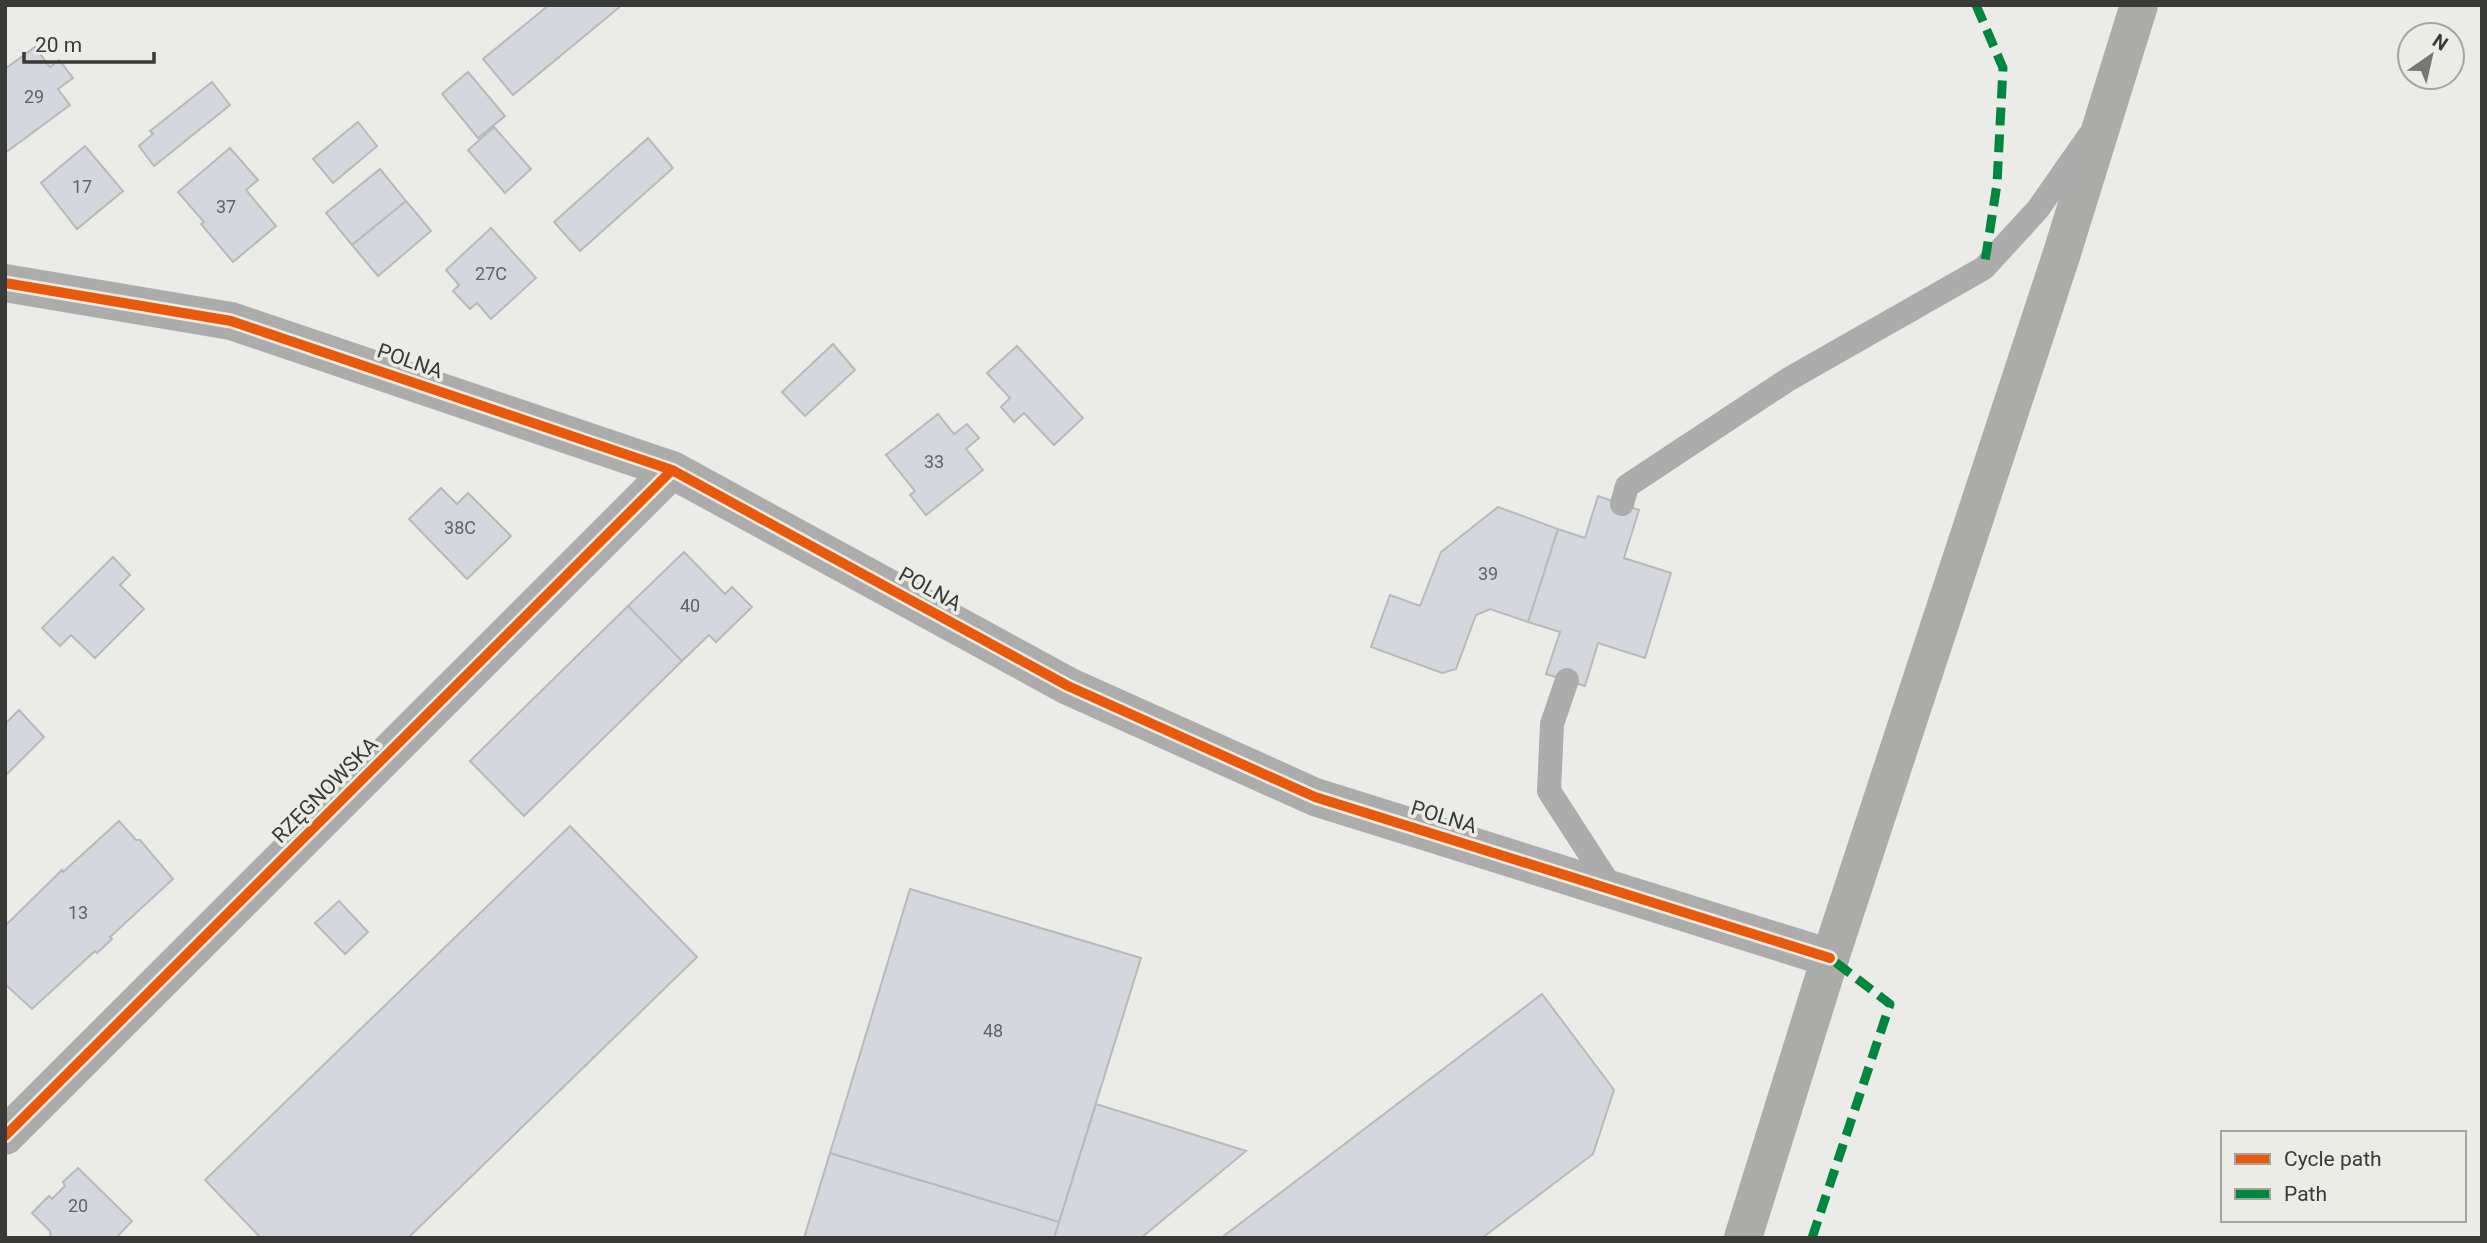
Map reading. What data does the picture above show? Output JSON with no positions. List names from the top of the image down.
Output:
{
  "streets": {
    "street": ["POLNA", "RZĘGNOWSKA"]
  },
  "crossings": [
    ["POLNA", "RZĘGNOWSKA"]
  ],
  "house_numbers": [
    "29",
    "17",
    "37",
    "27C",
    "33",
    "38C",
    "39",
    "40",
    "13",
    "48",
    "20"
  ],
  "legend": ["Cycle path", "Path"],
  "scale_bar": "20 m",
  "north": "top right"
}
